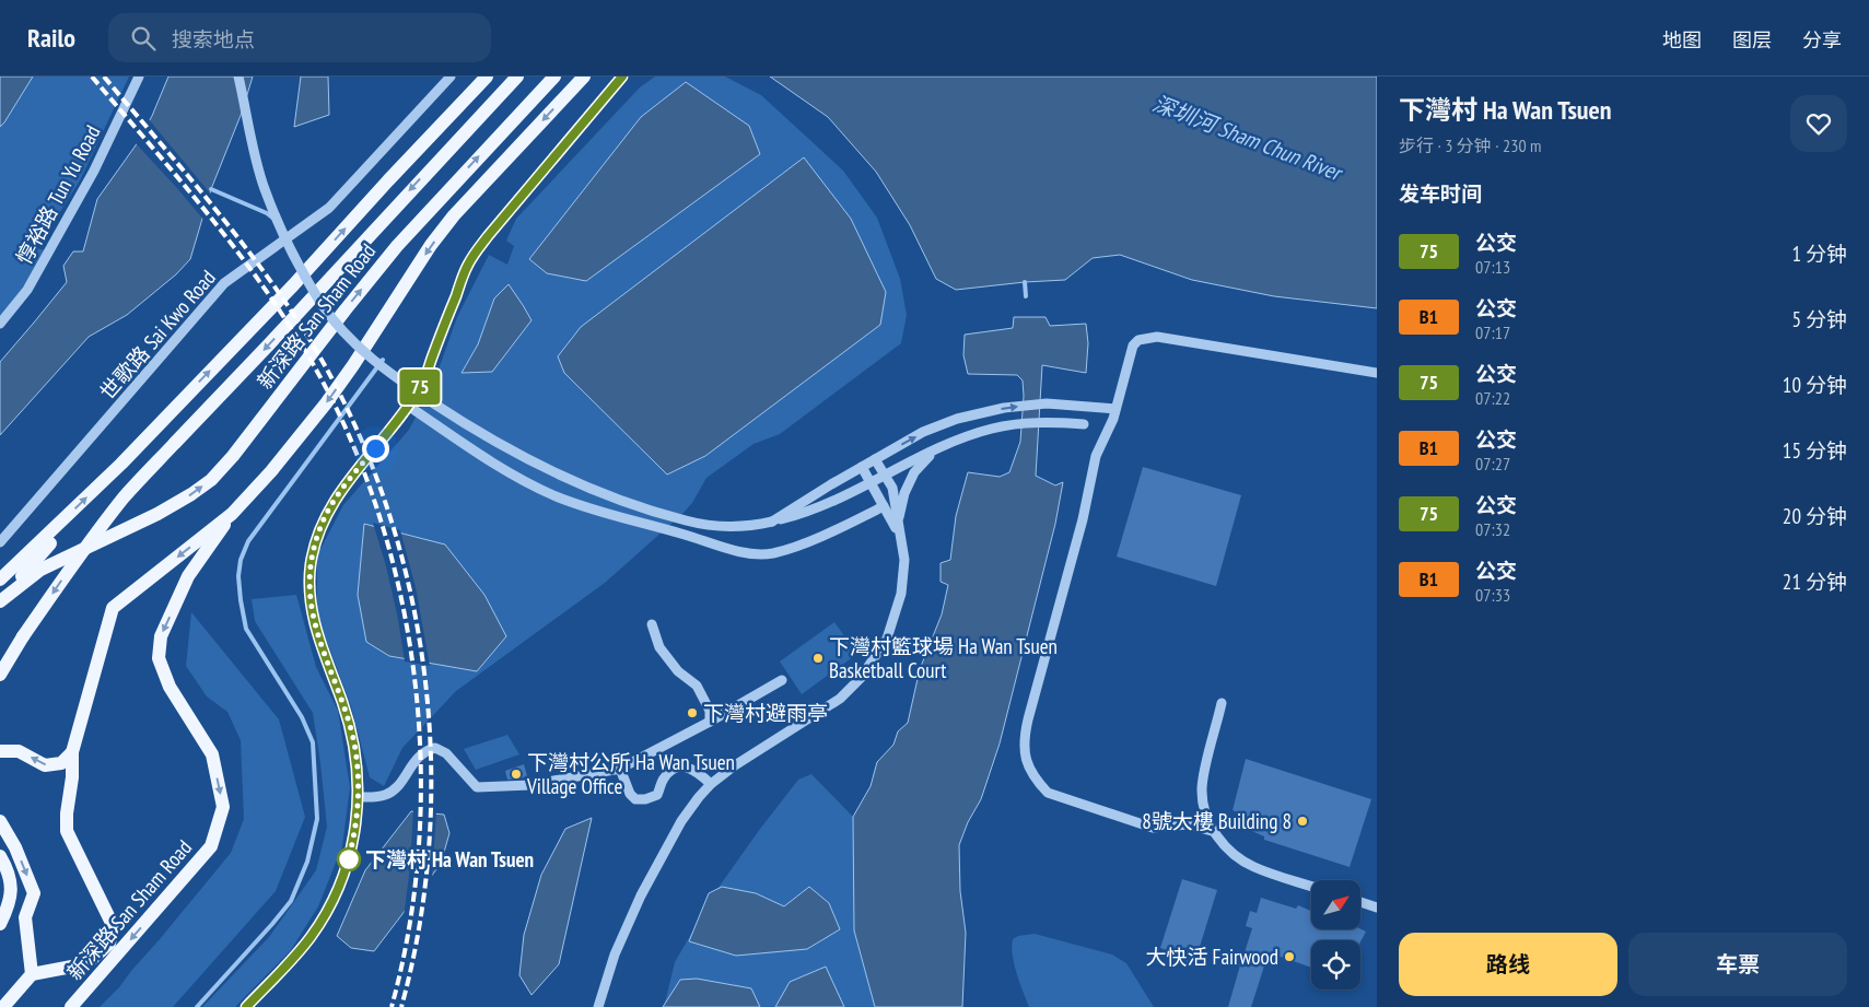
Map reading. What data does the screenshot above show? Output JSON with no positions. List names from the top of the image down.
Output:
{
  "streets": {
    "main road": ["新深路 San Sham Road"],
    "street": ["惇裕路 Tun Yu Road", "世歌路 Sai Kwo Road"]
  },
  "water": ["深圳河 Sham Chun River"],
  "places": [
    "下灣村籃球場 Ha Wan Tsuen Basketball Court",
    "下灣村避雨亭",
    "下灣村公所 Ha Wan Tsuen Village Office",
    "8號大樓 Building 8",
    "下灣村 Ha Wan Tsuen",
    "大快活 Fairwood"
  ],
  "lines": ["bus line 75"],
  "north": "top right",
  "page": {
    "header": "Railo",
    "search": "搜索地点",
    "nav": ["地图", "图层", "分享"],
    "on_map": "75",
    "heading": [
      ["下灣村 Ha Wan Tsuen", "步行 · 3 分钟 · 230 m"],
      "发车时间"
    ],
    "list": [
      {
        "mark": "75",
        "name": "公交",
        "note": "07:13",
        "value": "1 分钟"
      },
      {
        "mark": "B1",
        "name": "公交",
        "note": "07:17",
        "value": "5 分钟"
      },
      {
        "mark": "75",
        "name": "公交",
        "note": "07:22",
        "value": "10 分钟"
      },
      {
        "mark": "B1",
        "name": "公交",
        "note": "07:27",
        "value": "15 分钟"
      },
      {
        "mark": "75",
        "name": "公交",
        "note": "07:32",
        "value": "20 分钟"
      },
      {
        "mark": "B1",
        "name": "公交",
        "note": "07:33",
        "value": "21 分钟"
      }
    ],
    "buttons": ["路线", "车票"]
  }
}
